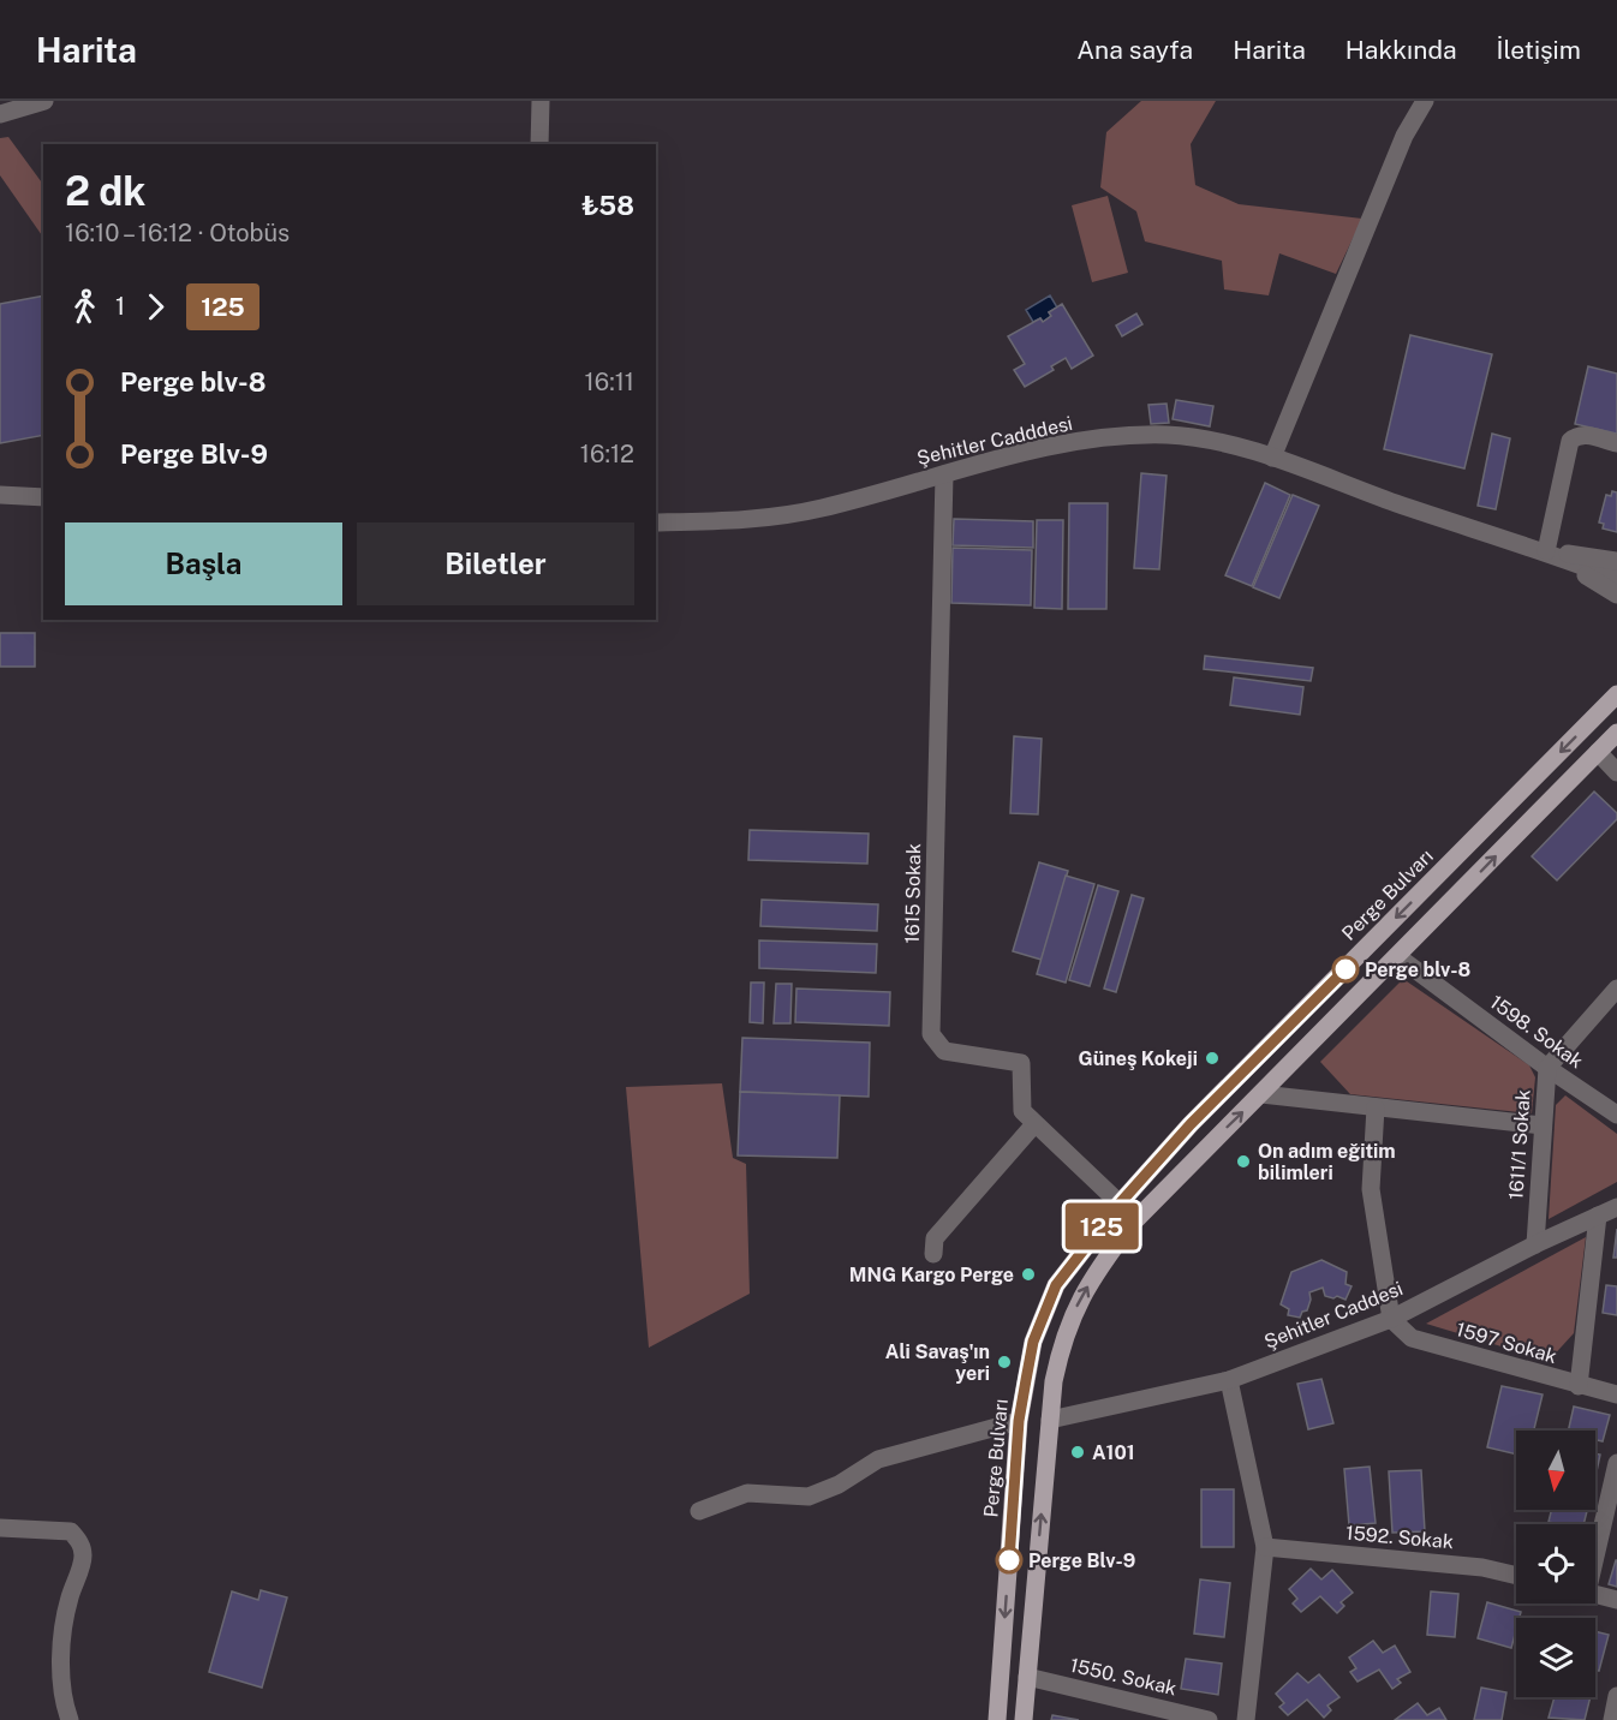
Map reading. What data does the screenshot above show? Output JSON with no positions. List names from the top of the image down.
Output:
{
  "streets": {
    "main road": ["Perge Bulvarı"],
    "street": [
      "Şehitler Cadddesi",
      "1615 Sokak",
      "1598. Sokak",
      "1611/1 Sokak",
      "Şehitler Caddesi",
      "1597 Sokak",
      "1592. Sokak",
      "1550. Sokak"
    ]
  },
  "crossings": [
    ["Şehitler Cadddesi", "1615 Sokak"],
    ["1615 Sokak", "Perge Bulvarı"],
    ["1598. Sokak", "1611/1 Sokak"],
    ["1611/1 Sokak", "Şehitler Caddesi"],
    ["Şehitler Caddesi", "1597 Sokak"]
  ],
  "places": [
    "Perge blv-8",
    "Güneş Kokeji",
    "On adım eğitim bilimleri",
    "MNG Kargo Perge",
    "Ali Savaş'ın yeri",
    "A101",
    "Perge Blv-9"
  ],
  "lines": ["bus line 125"],
  "north": "bottom",
  "page": {
    "header": "Harita",
    "nav": [
      "Ana sayfa",
      "Harita",
      "Hakkında",
      "İletişim"
    ],
    "on_map": "125",
    "heading": ["2 dk", "16:10 – 16:12 · Otobüs", "₺58"],
    "legs": ["1", "125"],
    "list": [
      {
        "name": "Perge blv-8",
        "value": "16:11"
      },
      {
        "name": "Perge Blv-9",
        "value": "16:12"
      }
    ],
    "buttons": ["Başla", "Biletler"]
  }
}
